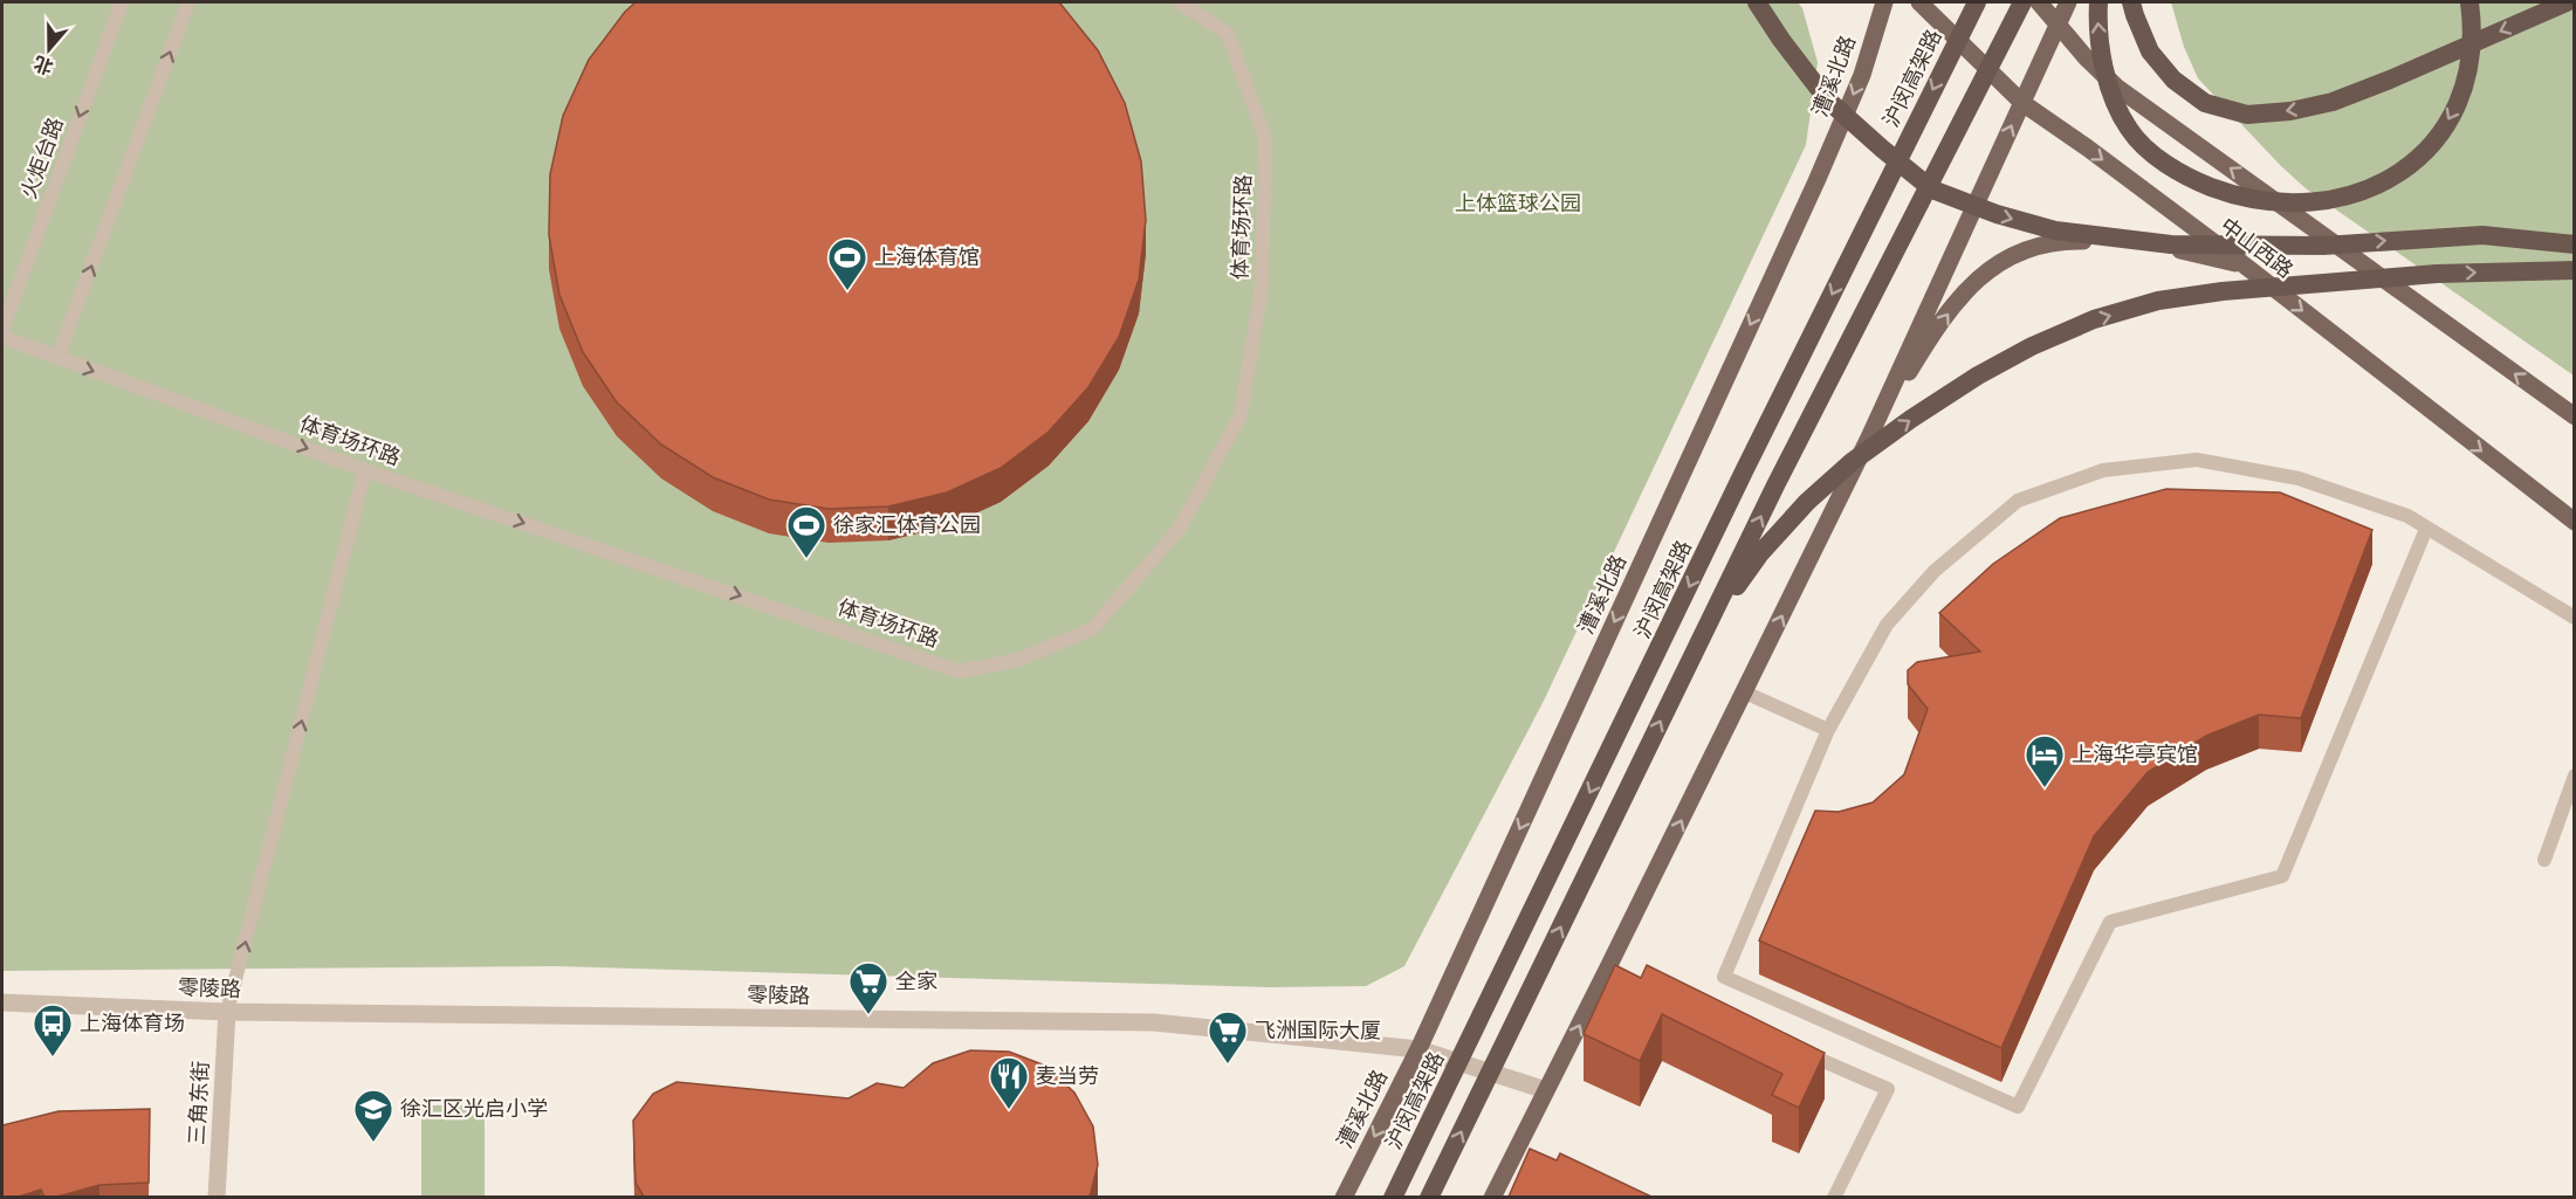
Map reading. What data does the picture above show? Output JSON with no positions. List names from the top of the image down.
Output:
{
  "streets": {
    "highway": ["沪闵高架路"],
    "main road": ["漕溪北路", "中山西路"],
    "street": ["零陵路", "三角东街"],
    "lane": ["火炬台路", "体育场环路"]
  },
  "crossings": [
    ["漕溪北路", "零陵路"],
    ["零陵路", "三角东街"]
  ],
  "parks": ["上体篮球公园"],
  "places": {
    "sports": ["上海体育馆", "徐家汇体育公园"],
    "hotel": ["上海华亭宾馆"],
    "supermarket": ["全家", "飞洲国际大厦"],
    "bus stop": ["上海体育场"],
    "restaurant": ["麦当劳"],
    "school or university": ["徐汇区光启小学"]
  },
  "north": "bottom"
}
